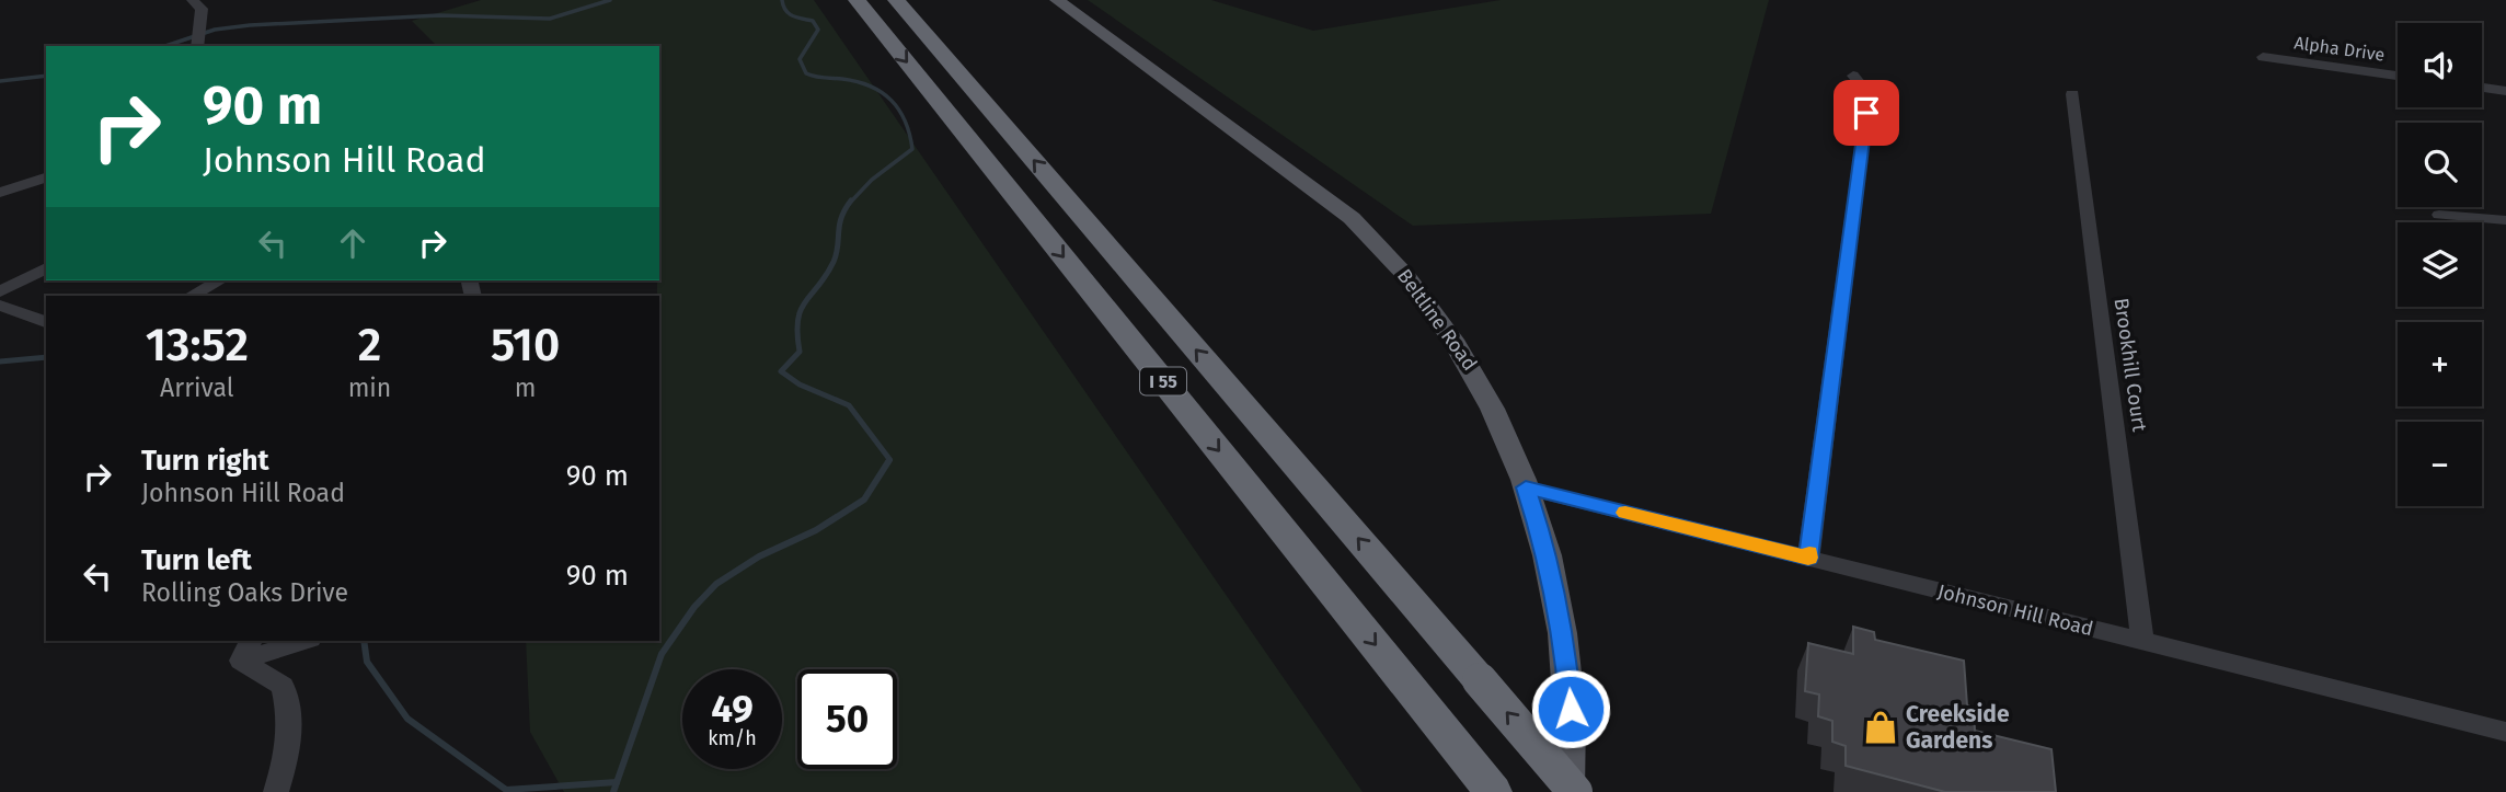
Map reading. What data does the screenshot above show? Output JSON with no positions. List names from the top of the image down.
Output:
{
  "streets": {
    "highway": ["I 55"],
    "main road": ["Beltline Road"],
    "street": ["Alpha Drive", "Brookhill Court", "Johnson Hill Road"]
  },
  "crossings": [
    ["Beltline Road", "Johnson Hill Road"],
    ["Brookhill Court", "Johnson Hill Road"]
  ],
  "places": {
    "shop": ["Creekside Gardens"]
  },
  "page": {
    "map_buttons": ["+", "−"],
    "turn": ["90 m", "Johnson Hill Road"],
    "eta": [
      "13:52",
      "Arrival",
      "2",
      "min",
      "510",
      "m"
    ],
    "list": [
      {
        "name": "Turn right",
        "note": "Johnson Hill Road",
        "value": "90 m"
      },
      {
        "name": "Turn left",
        "note": "Rolling Oaks Drive",
        "value": "90 m"
      }
    ],
    "speed": "49 km/h",
    "limit": "50"
  }
}
